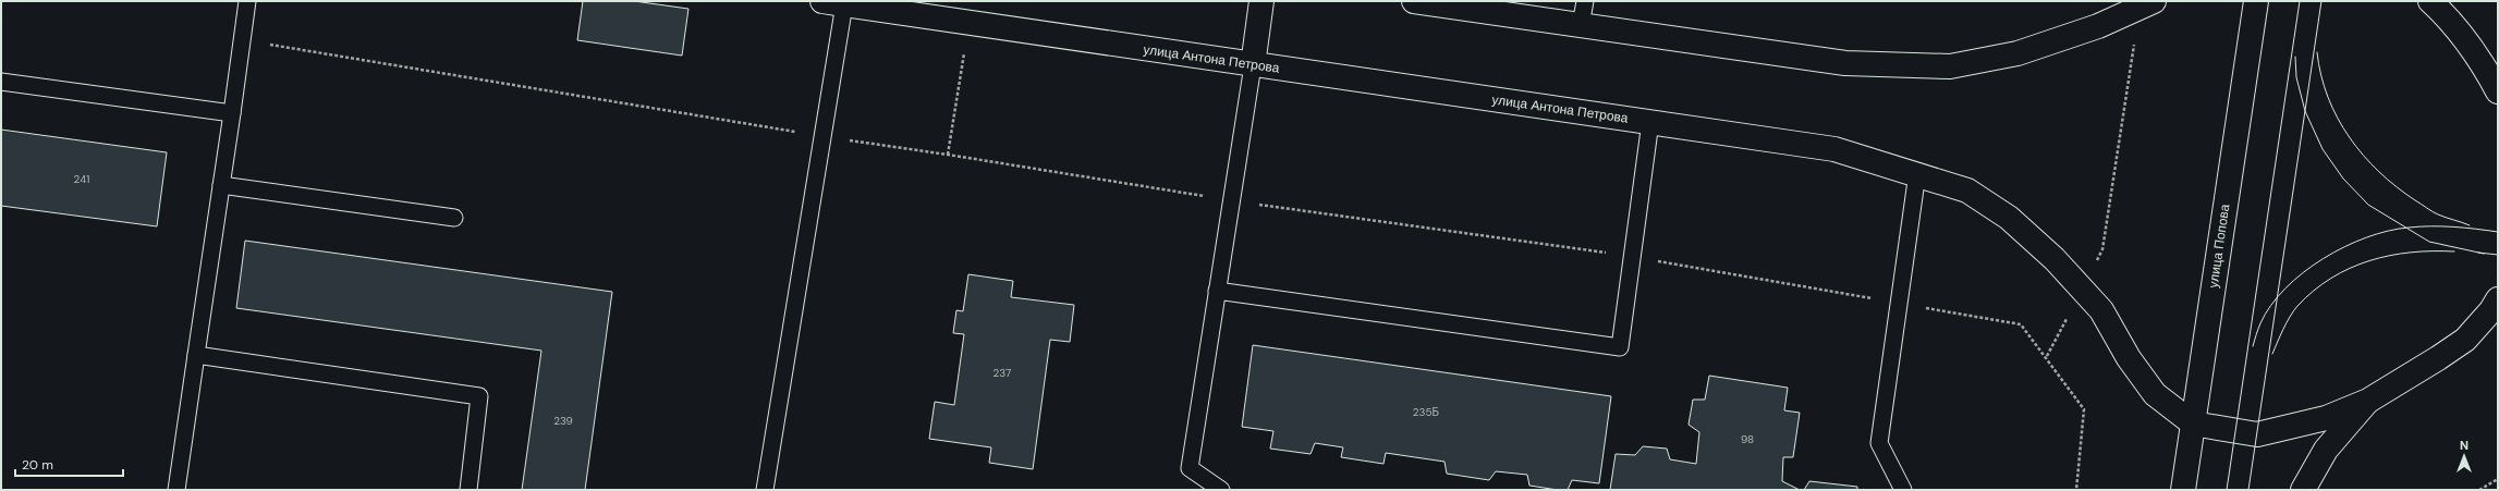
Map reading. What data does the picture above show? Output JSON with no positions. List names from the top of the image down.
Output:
{
  "streets": {
    "street": ["улица Антона Петрова", "улица Попова"]
  },
  "crossings": [
    ["улица Антона Петрова", "улица Попова"]
  ],
  "house_numbers": [
    "241",
    "237",
    "235Б",
    "239",
    "98"
  ],
  "scale_bar": "20 m",
  "north": "top"
}
